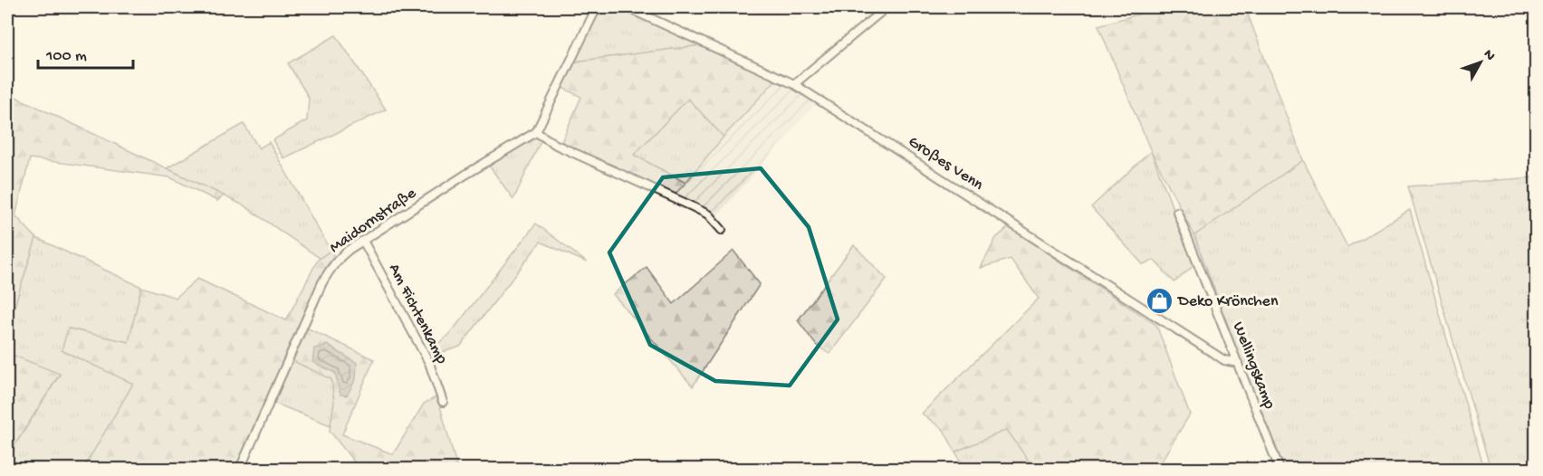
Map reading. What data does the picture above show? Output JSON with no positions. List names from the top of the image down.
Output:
{
  "streets": {
    "street": [
      "Großes Venn",
      "Maidornstraße",
      "Am Fichtenkamp",
      "Wellingskamp"
    ]
  },
  "crossings": [
    ["Großes Venn", "Wellingskamp"],
    ["Maidornstraße", "Am Fichtenkamp"]
  ],
  "places": {
    "shop": ["Deko Krönchen"]
  },
  "scale_bar": "100 m",
  "north": "top right"
}
